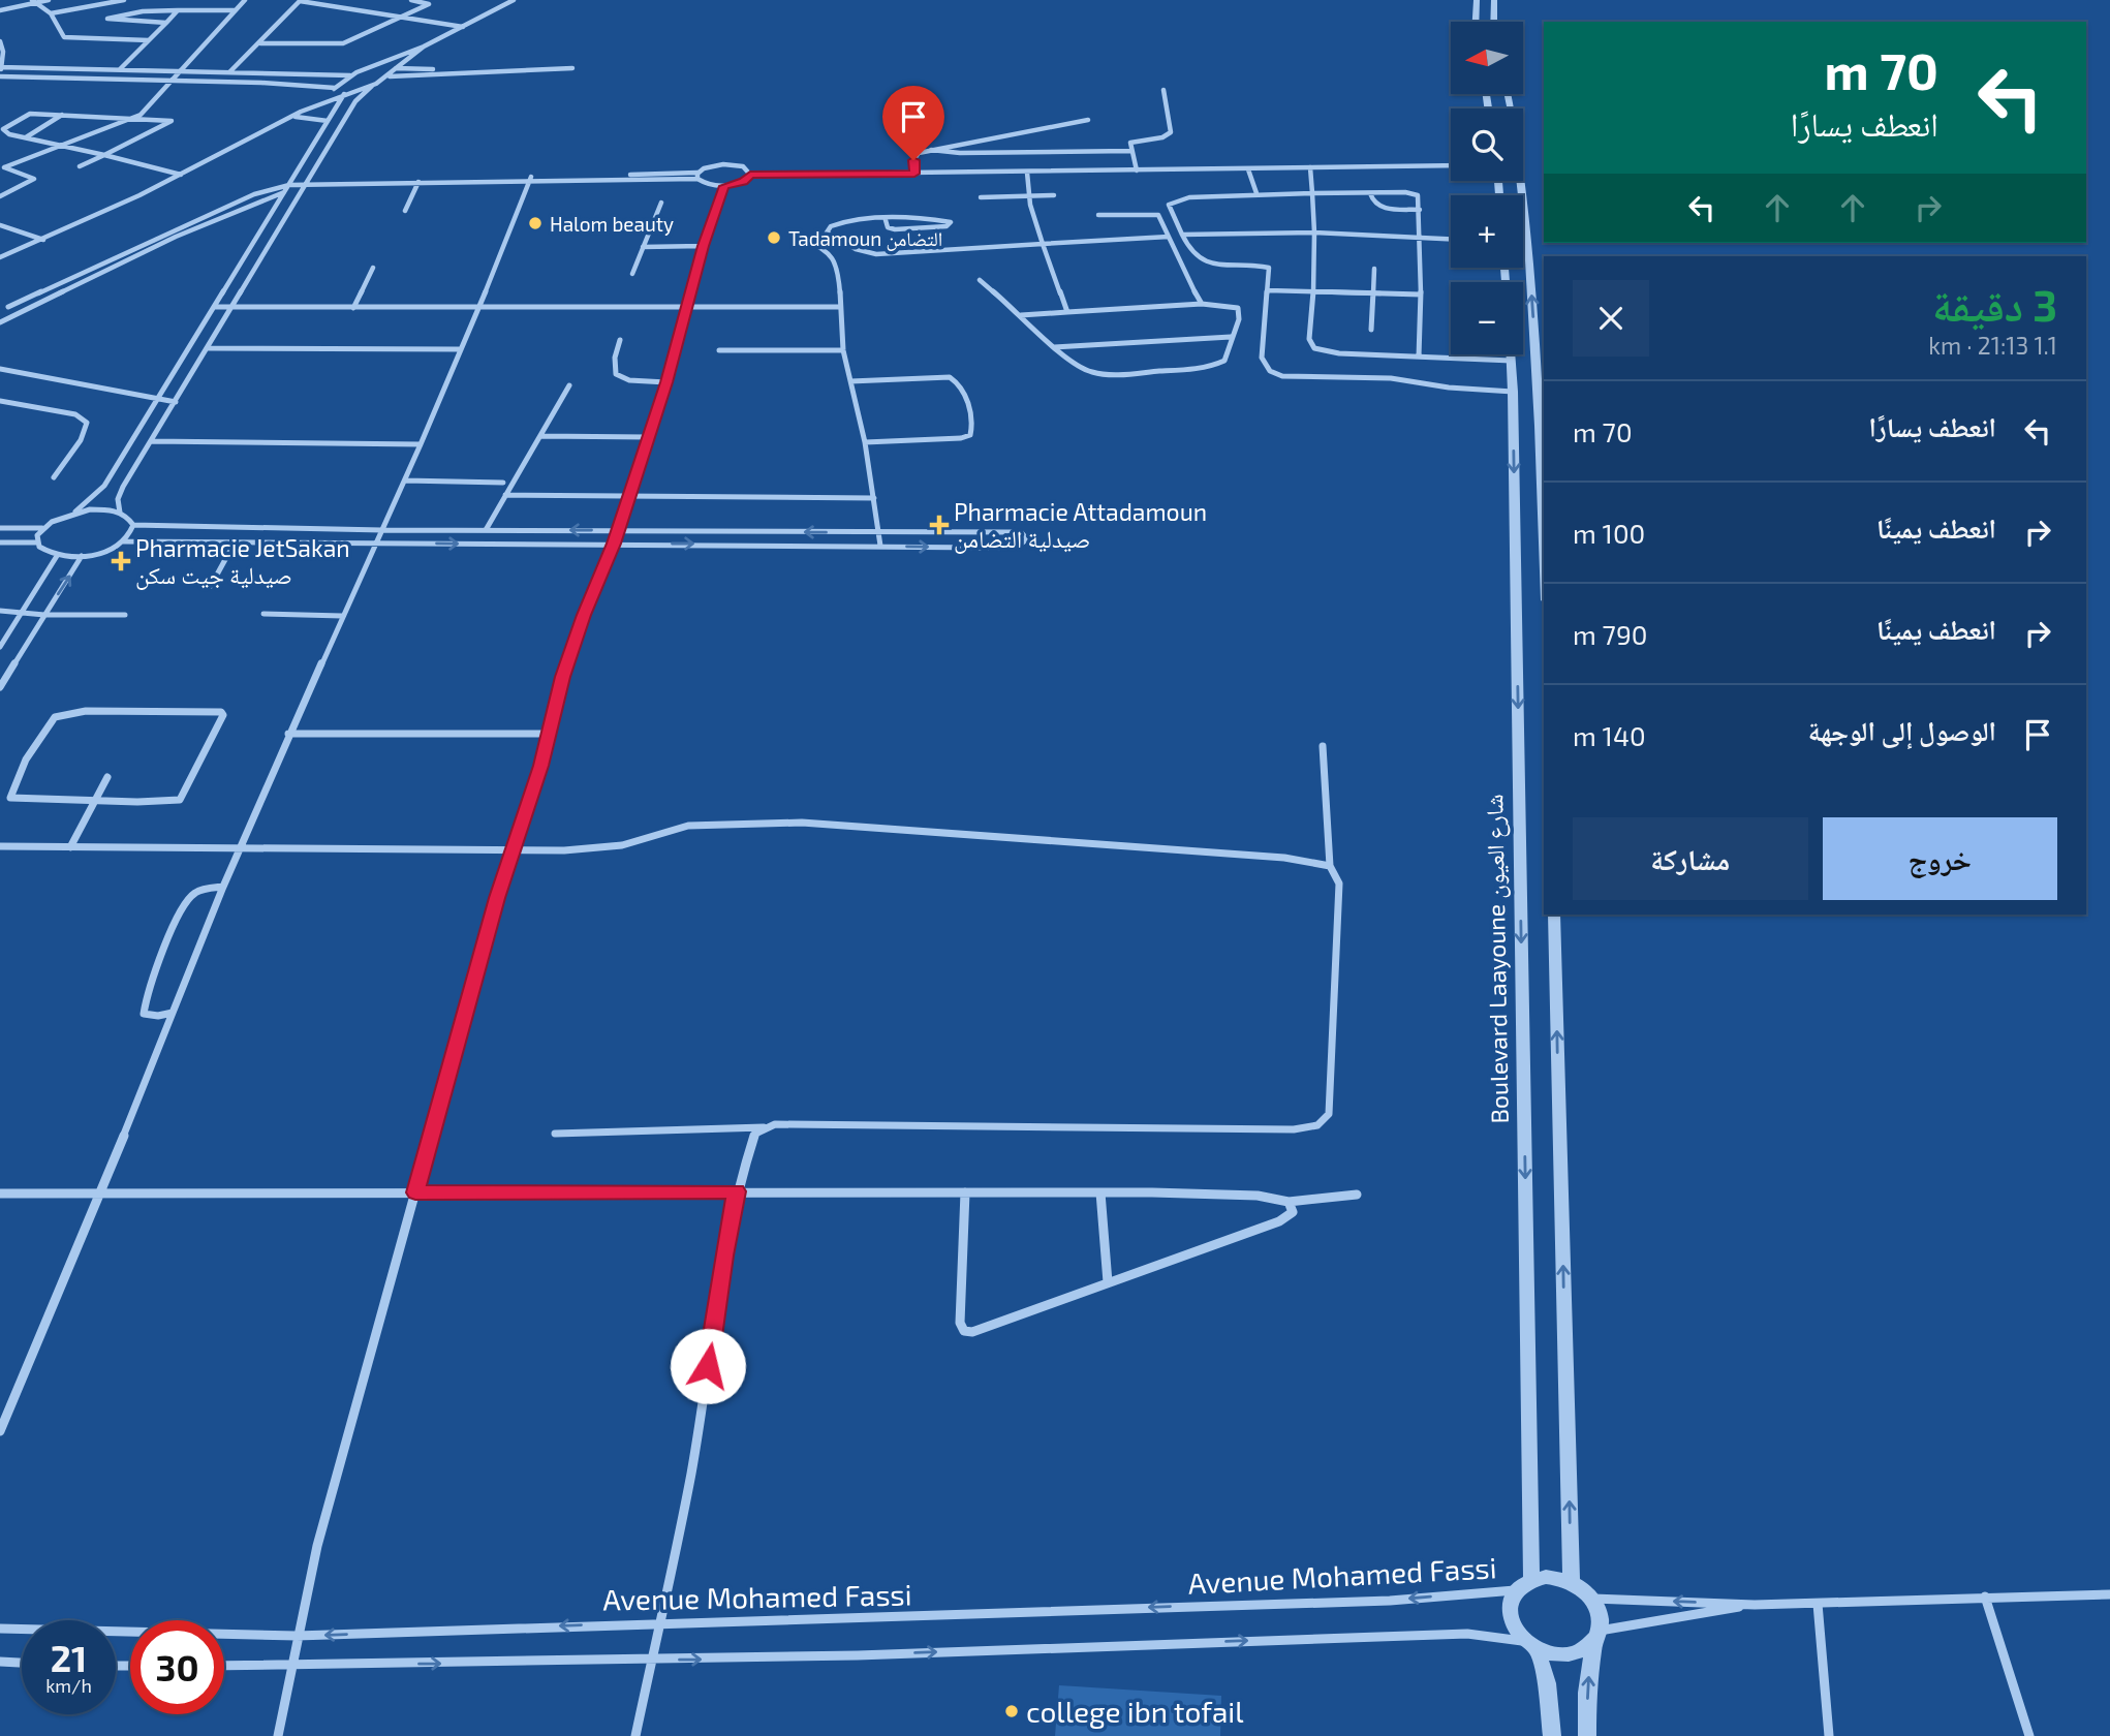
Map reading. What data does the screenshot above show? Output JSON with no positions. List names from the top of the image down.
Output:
{
  "streets": {
    "street": ["Boulevard Laayoune شارع العيون", "Avenue Mohamed Fassi"]
  },
  "crossings": [
    ["Boulevard Laayoune شارع العيون", "Avenue Mohamed Fassi"]
  ],
  "places": {
    "other": ["Halom beauty", "Tadamoun التضامن", "college ibn tofail"],
    "health": ["Pharmacie Attadamoun صيدلية التضامن", "Pharmacie JetSakan صيدلية جيت سكن"]
  },
  "north": "left",
  "page": {
    "map_buttons": ["+", "−"],
    "turn": ["70 m", "انعطف يسارًا"],
    "heading": ["3 دقيقة", "1.1 km · 21:13"],
    "list": [
      {
        "name": "انعطف يسارًا",
        "value": "70 m"
      },
      {
        "name": "انعطف يمينًا",
        "value": "100 m"
      },
      {
        "name": "انعطف يمينًا",
        "value": "790 m"
      },
      {
        "name": "الوصول إلى الوجهة",
        "value": "140 m"
      }
    ],
    "buttons": ["خروج", "مشاركة"],
    "speed": "21 km/h",
    "limit": "30"
  }
}
